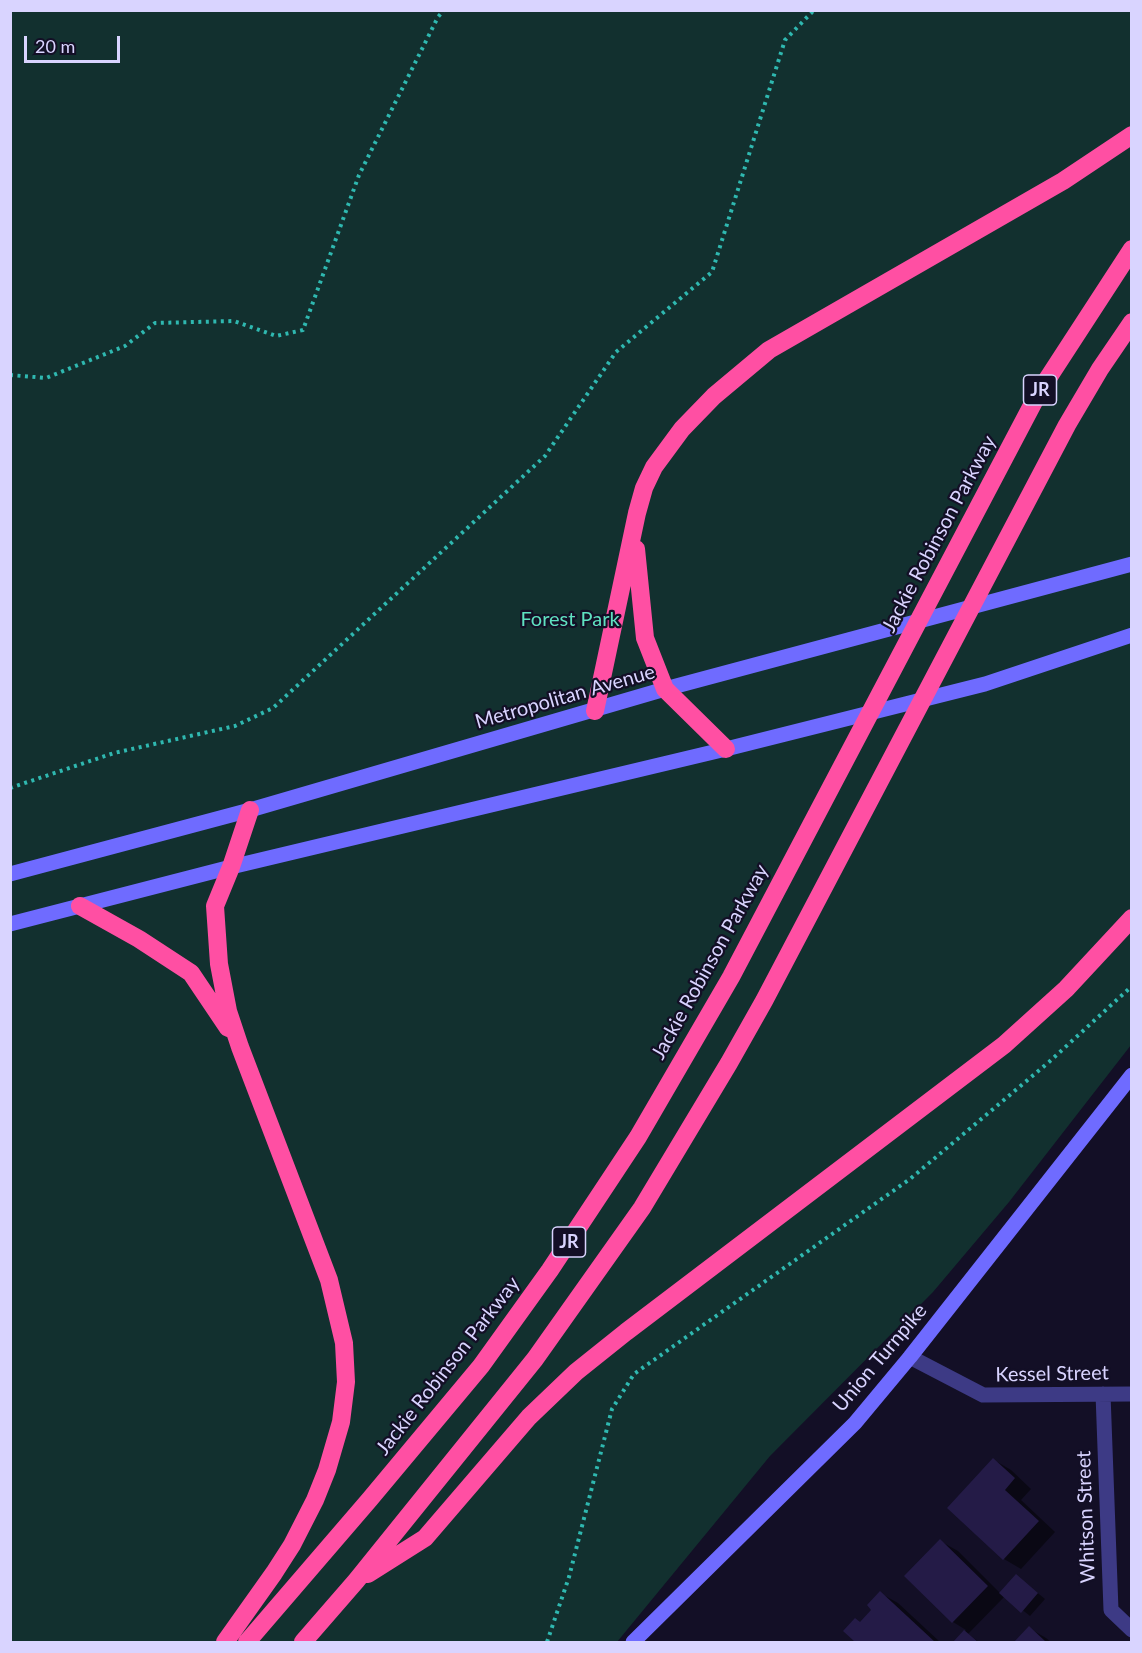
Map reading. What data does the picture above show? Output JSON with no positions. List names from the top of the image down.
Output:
{
  "streets": {
    "highway": ["JR", "Jackie Robinson Parkway"],
    "main road": ["Metropolitan Avenue", "Union Turnpike"],
    "street": ["Kessel Street", "Whitson Street"]
  },
  "crossings": [
    ["Union Turnpike", "Kessel Street"],
    ["Kessel Street", "Whitson Street"]
  ],
  "parks": ["Forest Park"],
  "scale_bar": "20 m"
}
